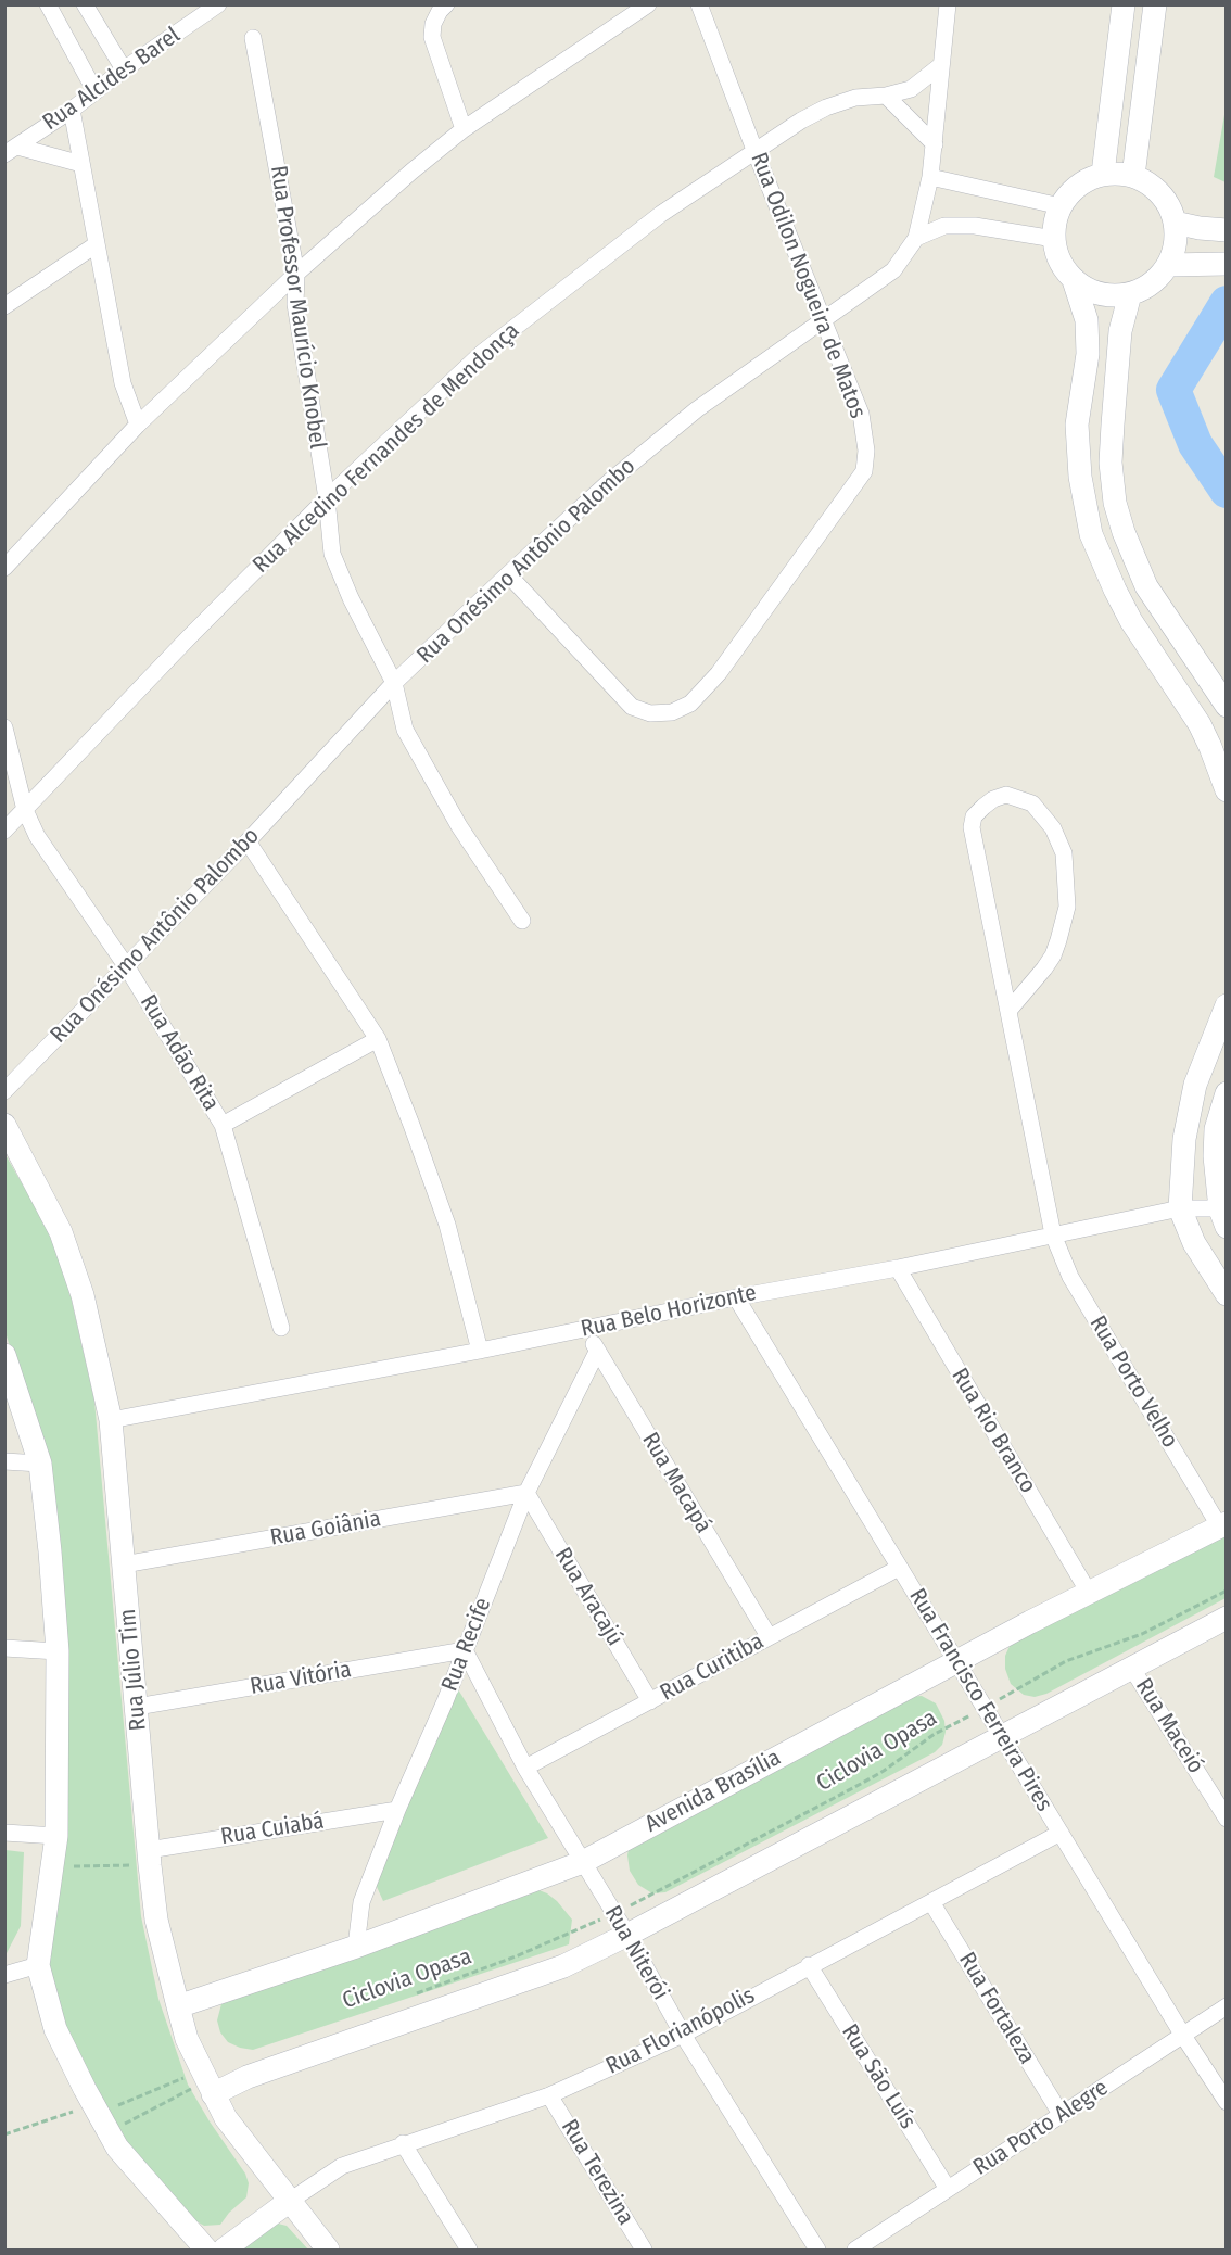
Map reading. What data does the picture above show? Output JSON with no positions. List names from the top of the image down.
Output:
{
  "streets": {
    "main road": ["Rua Júlio Tim", "Avenida Brasília"],
    "street": [
      "Rua Alcides Barel",
      "Rua Odilon Nogueira de Matos",
      "Rua Professor Maurício Knobel",
      "Rua Alcedino Fernandes de Mendonça",
      "Rua Onésimo Antônio Palombo",
      "Rua Adão Rita",
      "Rua Belo Horizonte",
      "Rua Porto Velho",
      "Rua Rio Branco",
      "Rua Macapá",
      "Rua Goiânia",
      "Rua Aracajú",
      "Rua Recife",
      "Rua Curitiba",
      "Rua Vitória",
      "Rua Francisco Ferreira Pires",
      "Rua Maceió",
      "Rua Cuiabá",
      "Rua Niterói",
      "Rua Fortaleza",
      "Rua Florianópolis",
      "Rua São Luís",
      "Rua Porto Alegre",
      "Rua Terezina"
    ],
    "path": ["Ciclovia Opasa"]
  },
  "crossings": [
    ["Rua Odilon Nogueira de Matos", "Rua Alcedino Fernandes de Mendonça"],
    ["Rua Odilon Nogueira de Matos", "Rua Onésimo Antônio Palombo"],
    ["Rua Professor Maurício Knobel", "Rua Alcedino Fernandes de Mendonça"],
    ["Rua Professor Maurício Knobel", "Rua Onésimo Antônio Palombo"],
    ["Rua Alcedino Fernandes de Mendonça", "Rua Onésimo Antônio Palombo"],
    ["Rua Alcedino Fernandes de Mendonça", "Rua Adão Rita"],
    ["Rua Onésimo Antônio Palombo", "Rua Adão Rita"],
    ["Rua Belo Horizonte", "Rua Porto Velho"],
    ["Rua Belo Horizonte", "Rua Rio Branco"],
    ["Rua Belo Horizonte", "Rua Macapá"],
    ["Rua Belo Horizonte", "Rua Júlio Tim"],
    ["Rua Belo Horizonte", "Rua Francisco Ferreira Pires"],
    ["Rua Porto Velho", "Avenida Brasília"],
    ["Rua Rio Branco", "Avenida Brasília"],
    ["Rua Macapá", "Rua Recife"],
    ["Rua Macapá", "Rua Curitiba"],
    ["Rua Goiânia", "Rua Aracajú"],
    ["Rua Goiânia", "Rua Recife"],
    ["Rua Goiânia", "Rua Júlio Tim"],
    ["Rua Aracajú", "Rua Recife"],
    ["Rua Aracajú", "Rua Curitiba"],
    ["Rua Recife", "Rua Vitória"],
    ["Rua Recife", "Avenida Brasília"],
    ["Rua Recife", "Rua Cuiabá"],
    ["Rua Recife", "Rua Niterói"],
    ["Rua Curitiba", "Rua Francisco Ferreira Pires"],
    ["Rua Curitiba", "Rua Niterói"],
    ["Rua Júlio Tim", "Rua Vitória"],
    ["Rua Júlio Tim", "Avenida Brasília"],
    ["Rua Júlio Tim", "Rua Cuiabá"],
    ["Rua Júlio Tim", "Rua Florianópolis"],
    ["Rua Vitória", "Rua Niterói"],
    ["Rua Francisco Ferreira Pires", "Avenida Brasília"],
    ["Rua Francisco Ferreira Pires", "Rua Florianópolis"],
    ["Rua Francisco Ferreira Pires", "Rua Porto Alegre"],
    ["Avenida Brasília", "Rua Niterói"],
    ["Rua Niterói", "Rua Florianópolis"],
    ["Rua Fortaleza", "Rua Florianópolis"],
    ["Rua Fortaleza", "Rua Porto Alegre"],
    ["Rua Florianópolis", "Rua São Luís"],
    ["Rua Florianópolis", "Rua Terezina"],
    ["Rua São Luís", "Rua Porto Alegre"]
  ]
}
